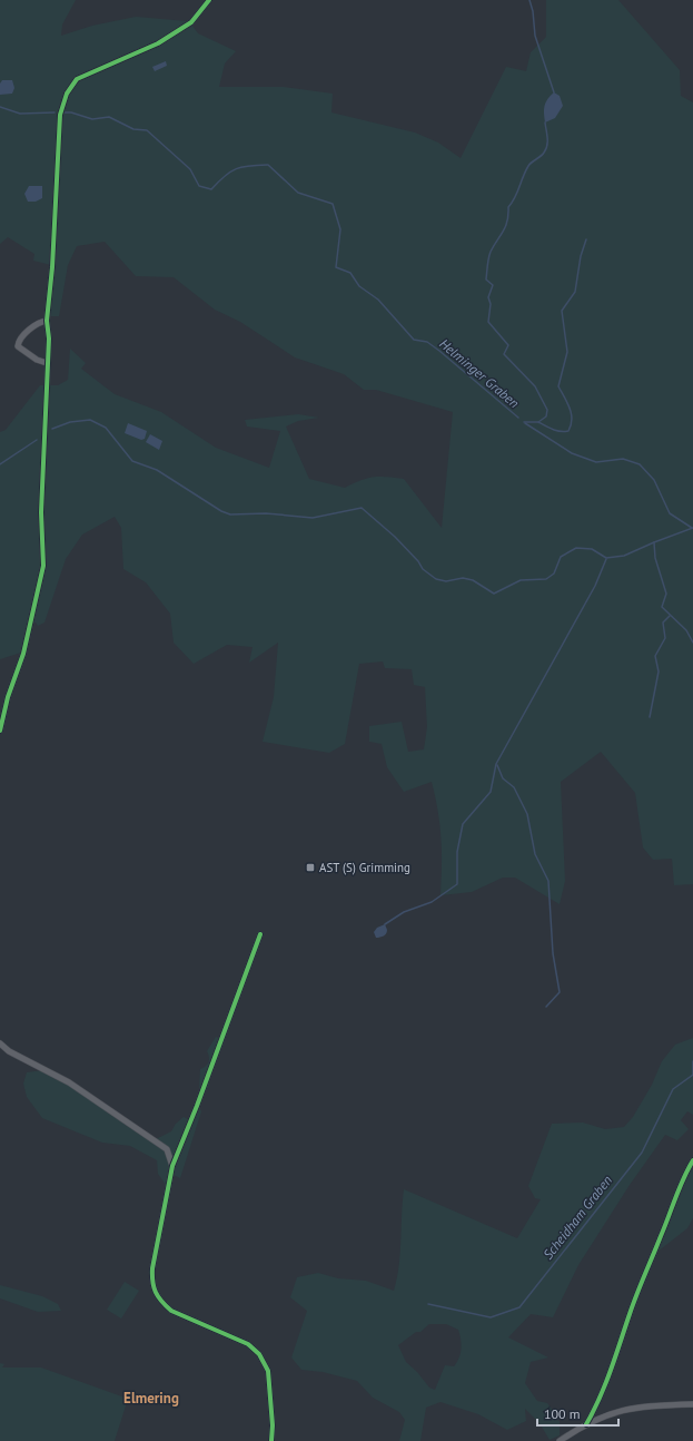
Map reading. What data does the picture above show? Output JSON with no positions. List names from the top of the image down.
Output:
{
  "districts": ["Elmering"],
  "water": ["Helminger Graben", "Scheidham Graben"],
  "places": {
    "transit": ["AST (S) Grimming"]
  },
  "scale_bar": "100 m"
}
